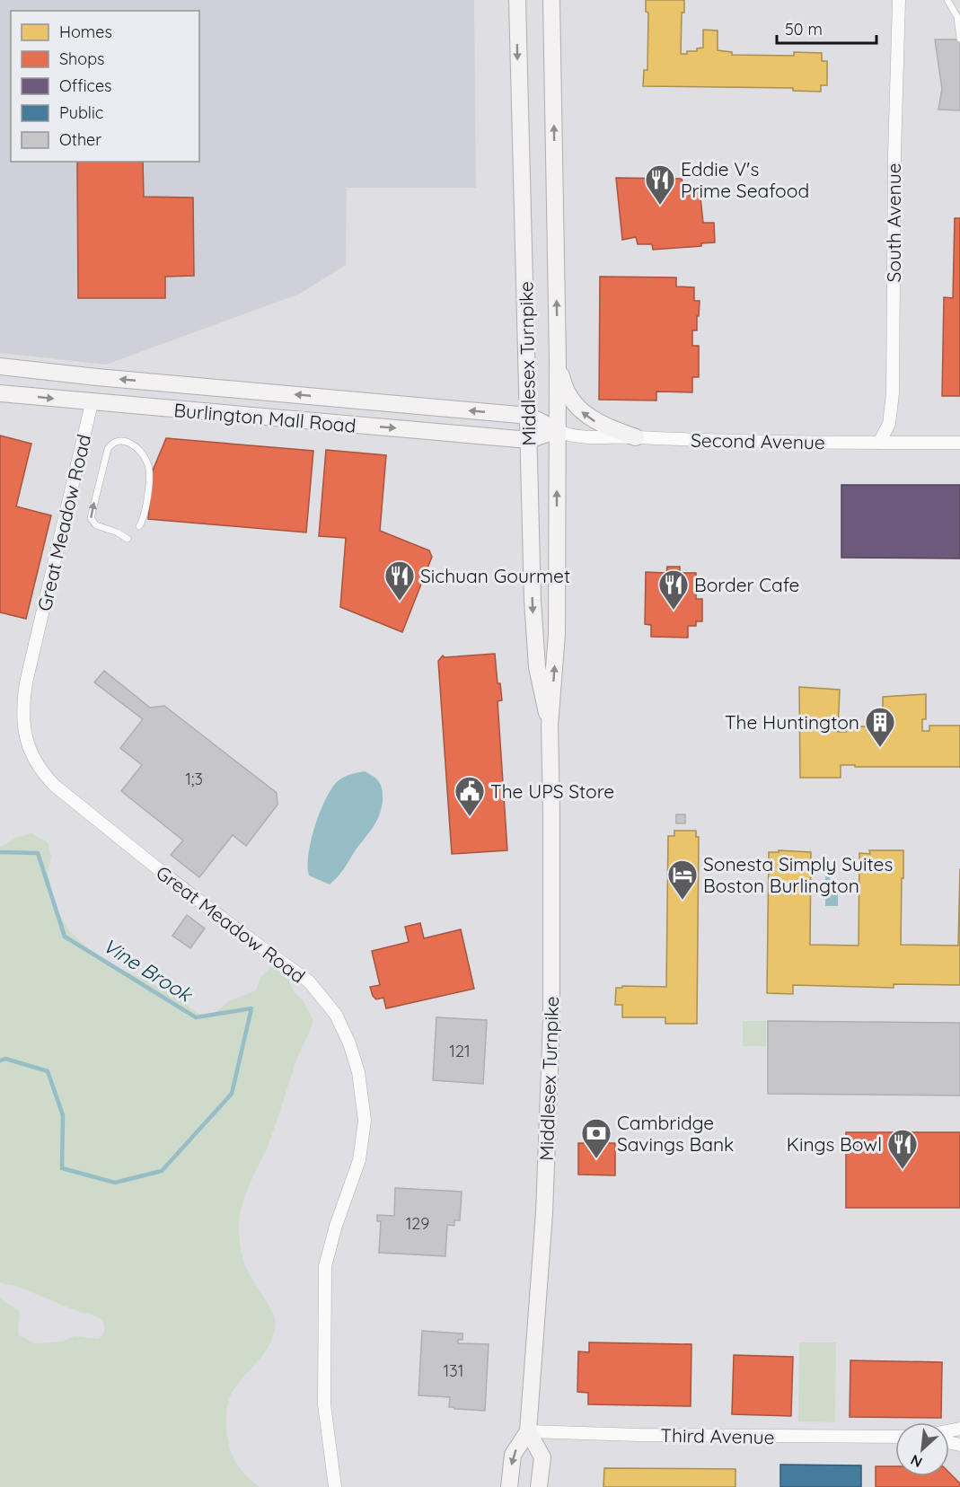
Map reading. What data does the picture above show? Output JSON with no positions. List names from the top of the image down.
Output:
{
  "streets": {
    "main road": ["Middlesex Turnpike", "Burlington Mall Road"],
    "street": [
      "South Avenue",
      "Second Avenue",
      "Great Meadow Road",
      "Third Avenue"
    ]
  },
  "crossings": [
    ["South Avenue", "Second Avenue"],
    ["Middlesex Turnpike", "Burlington Mall Road"],
    ["Middlesex Turnpike", "Second Avenue"],
    ["Middlesex Turnpike", "Third Avenue"],
    ["Burlington Mall Road", "Great Meadow Road"]
  ],
  "water": ["Vine Brook"],
  "places": {
    "restaurant": [
      "Eddie V's Prime Seafood",
      "Sichuan Gourmet",
      "Border Cafe",
      "Kings Bowl"
    ],
    "building": ["The Huntington"],
    "public building": ["The UPS Store"],
    "hotel": ["Sonesta Simply Suites Boston Burlington"],
    "bank": ["Cambridge Savings Bank"]
  },
  "house_numbers": [
    "1;3",
    "121",
    "129",
    "131"
  ],
  "legend": [
    "Homes",
    "Shops",
    "Offices",
    "Public",
    "Other"
  ],
  "scale_bar": "50 m",
  "north": "bottom left"
}
